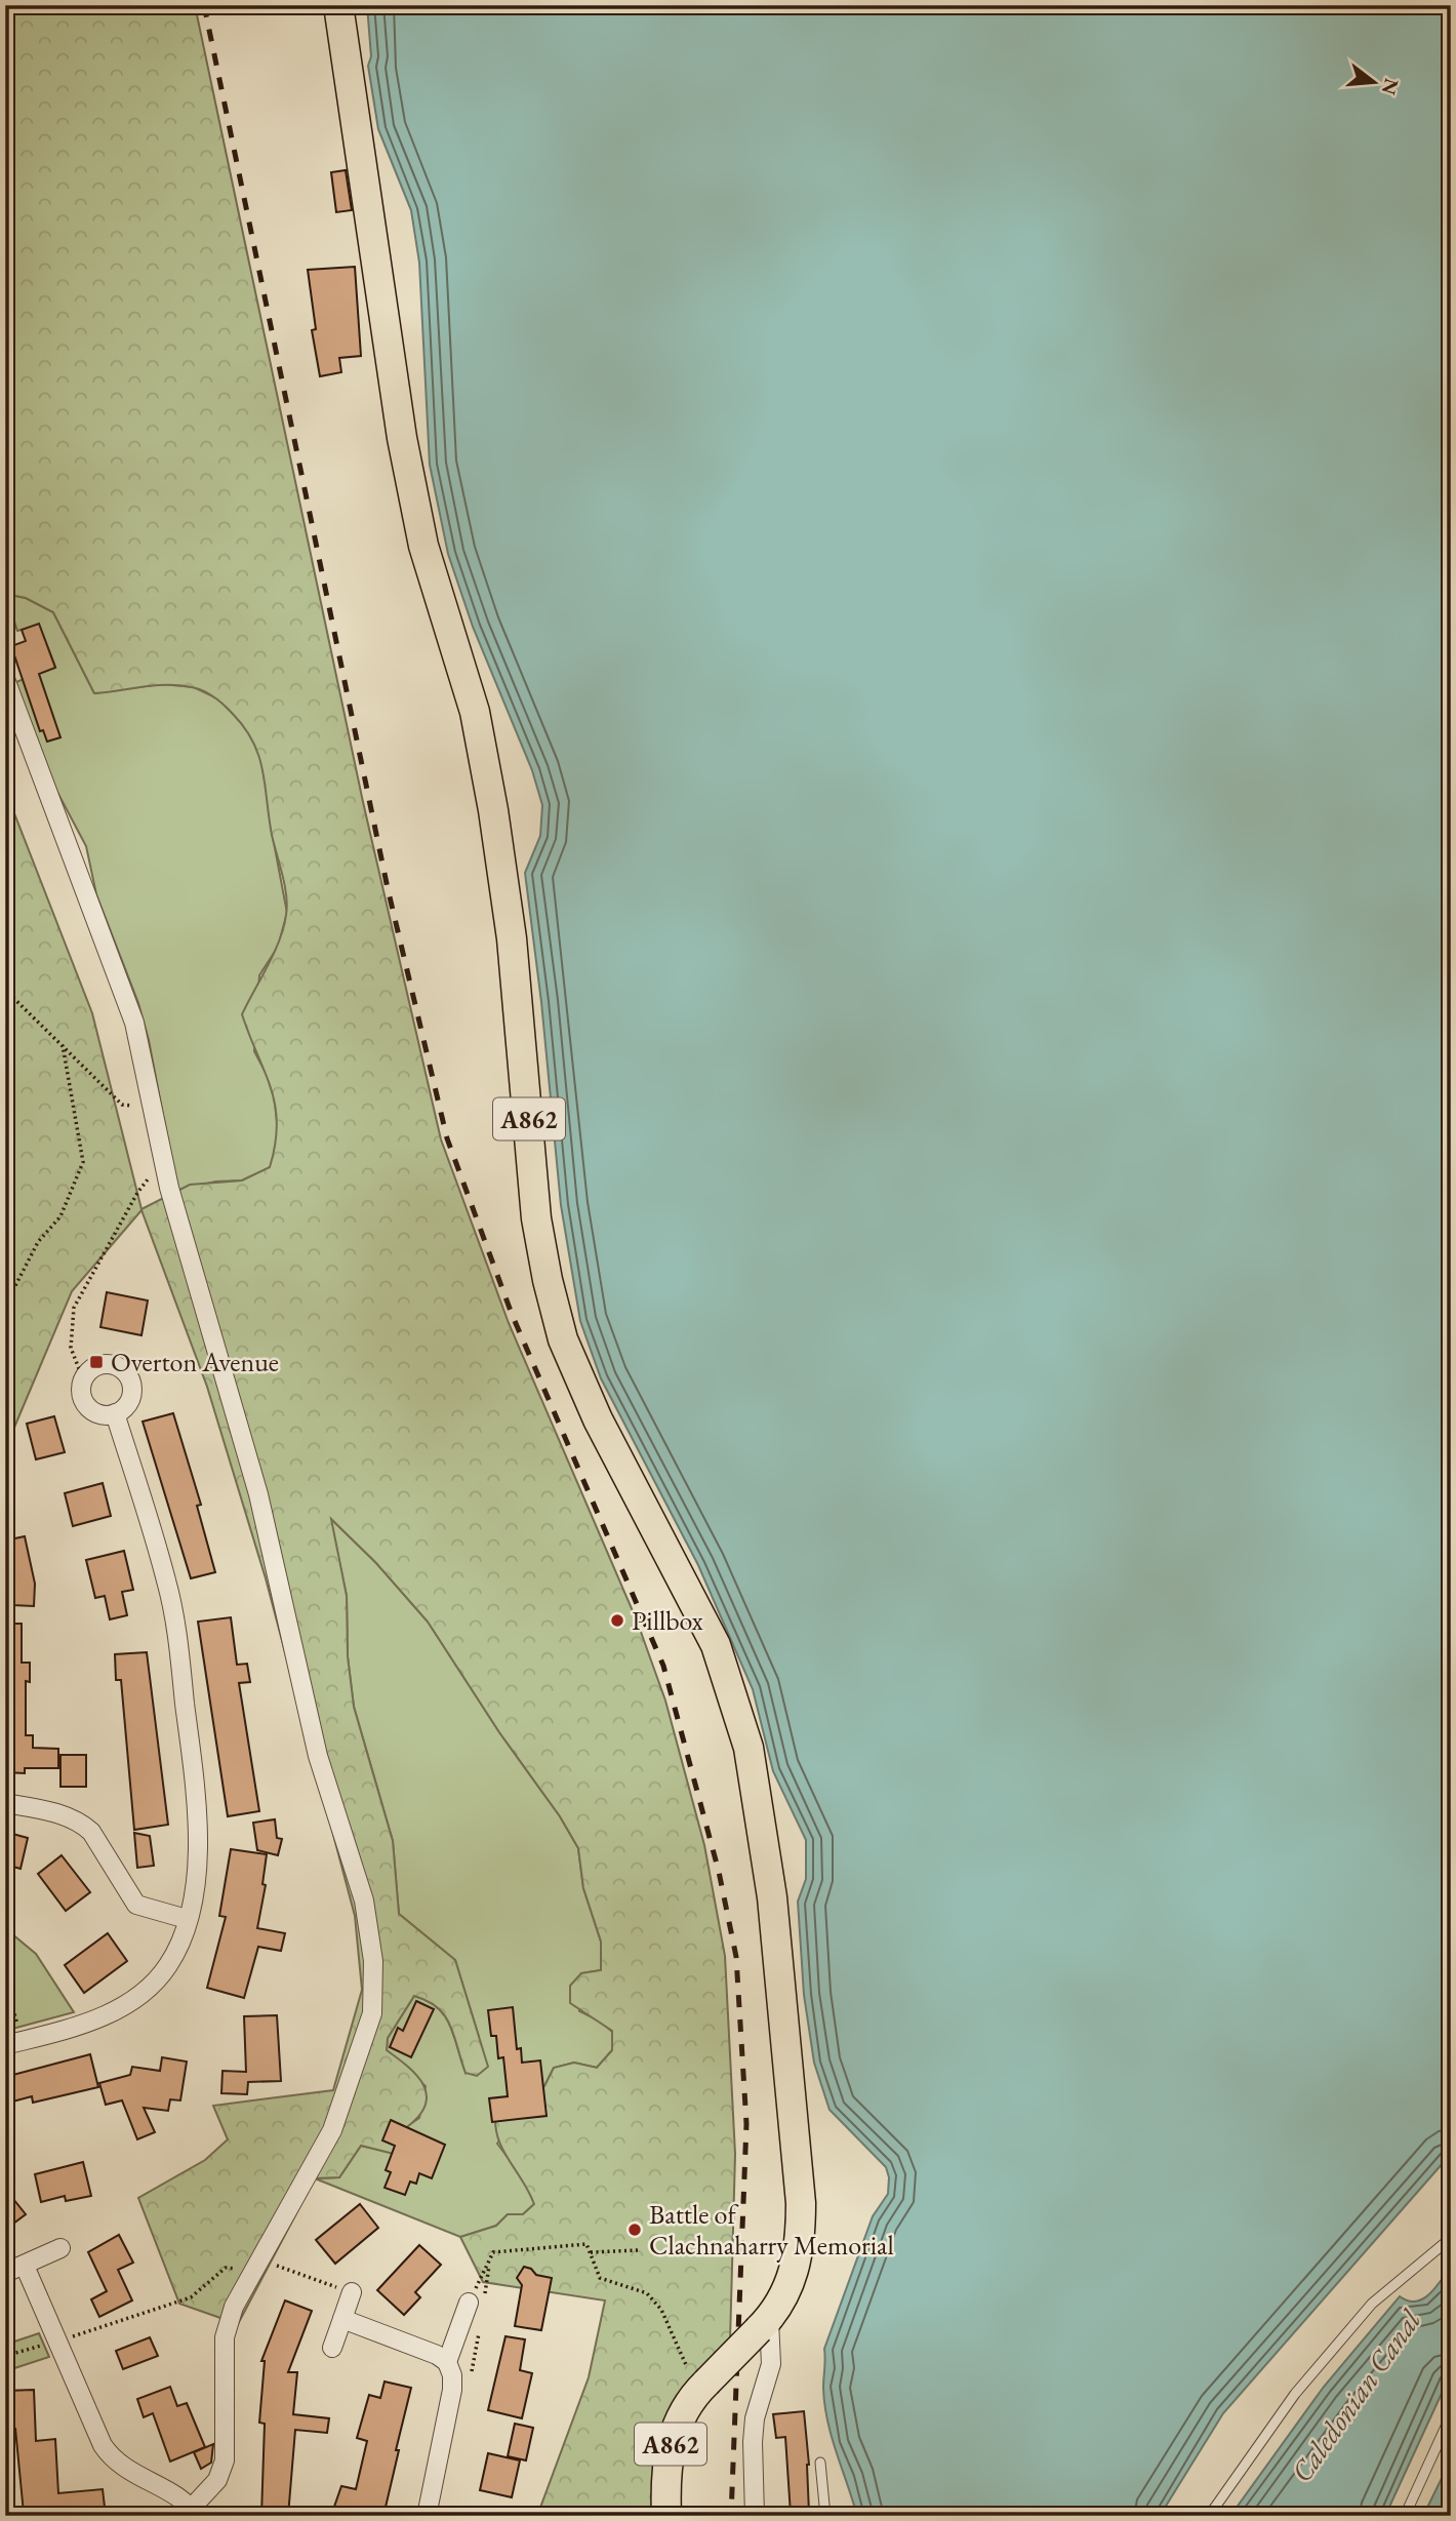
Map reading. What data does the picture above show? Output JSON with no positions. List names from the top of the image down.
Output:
{
  "streets": {
    "main road": ["A862"]
  },
  "water": ["Caledonian Canal"],
  "places": {
    "transit": ["Overton Avenue"],
    "other": ["Pillbox", "Battle of Clachnaharry Memorial"]
  },
  "north": "right"
}
